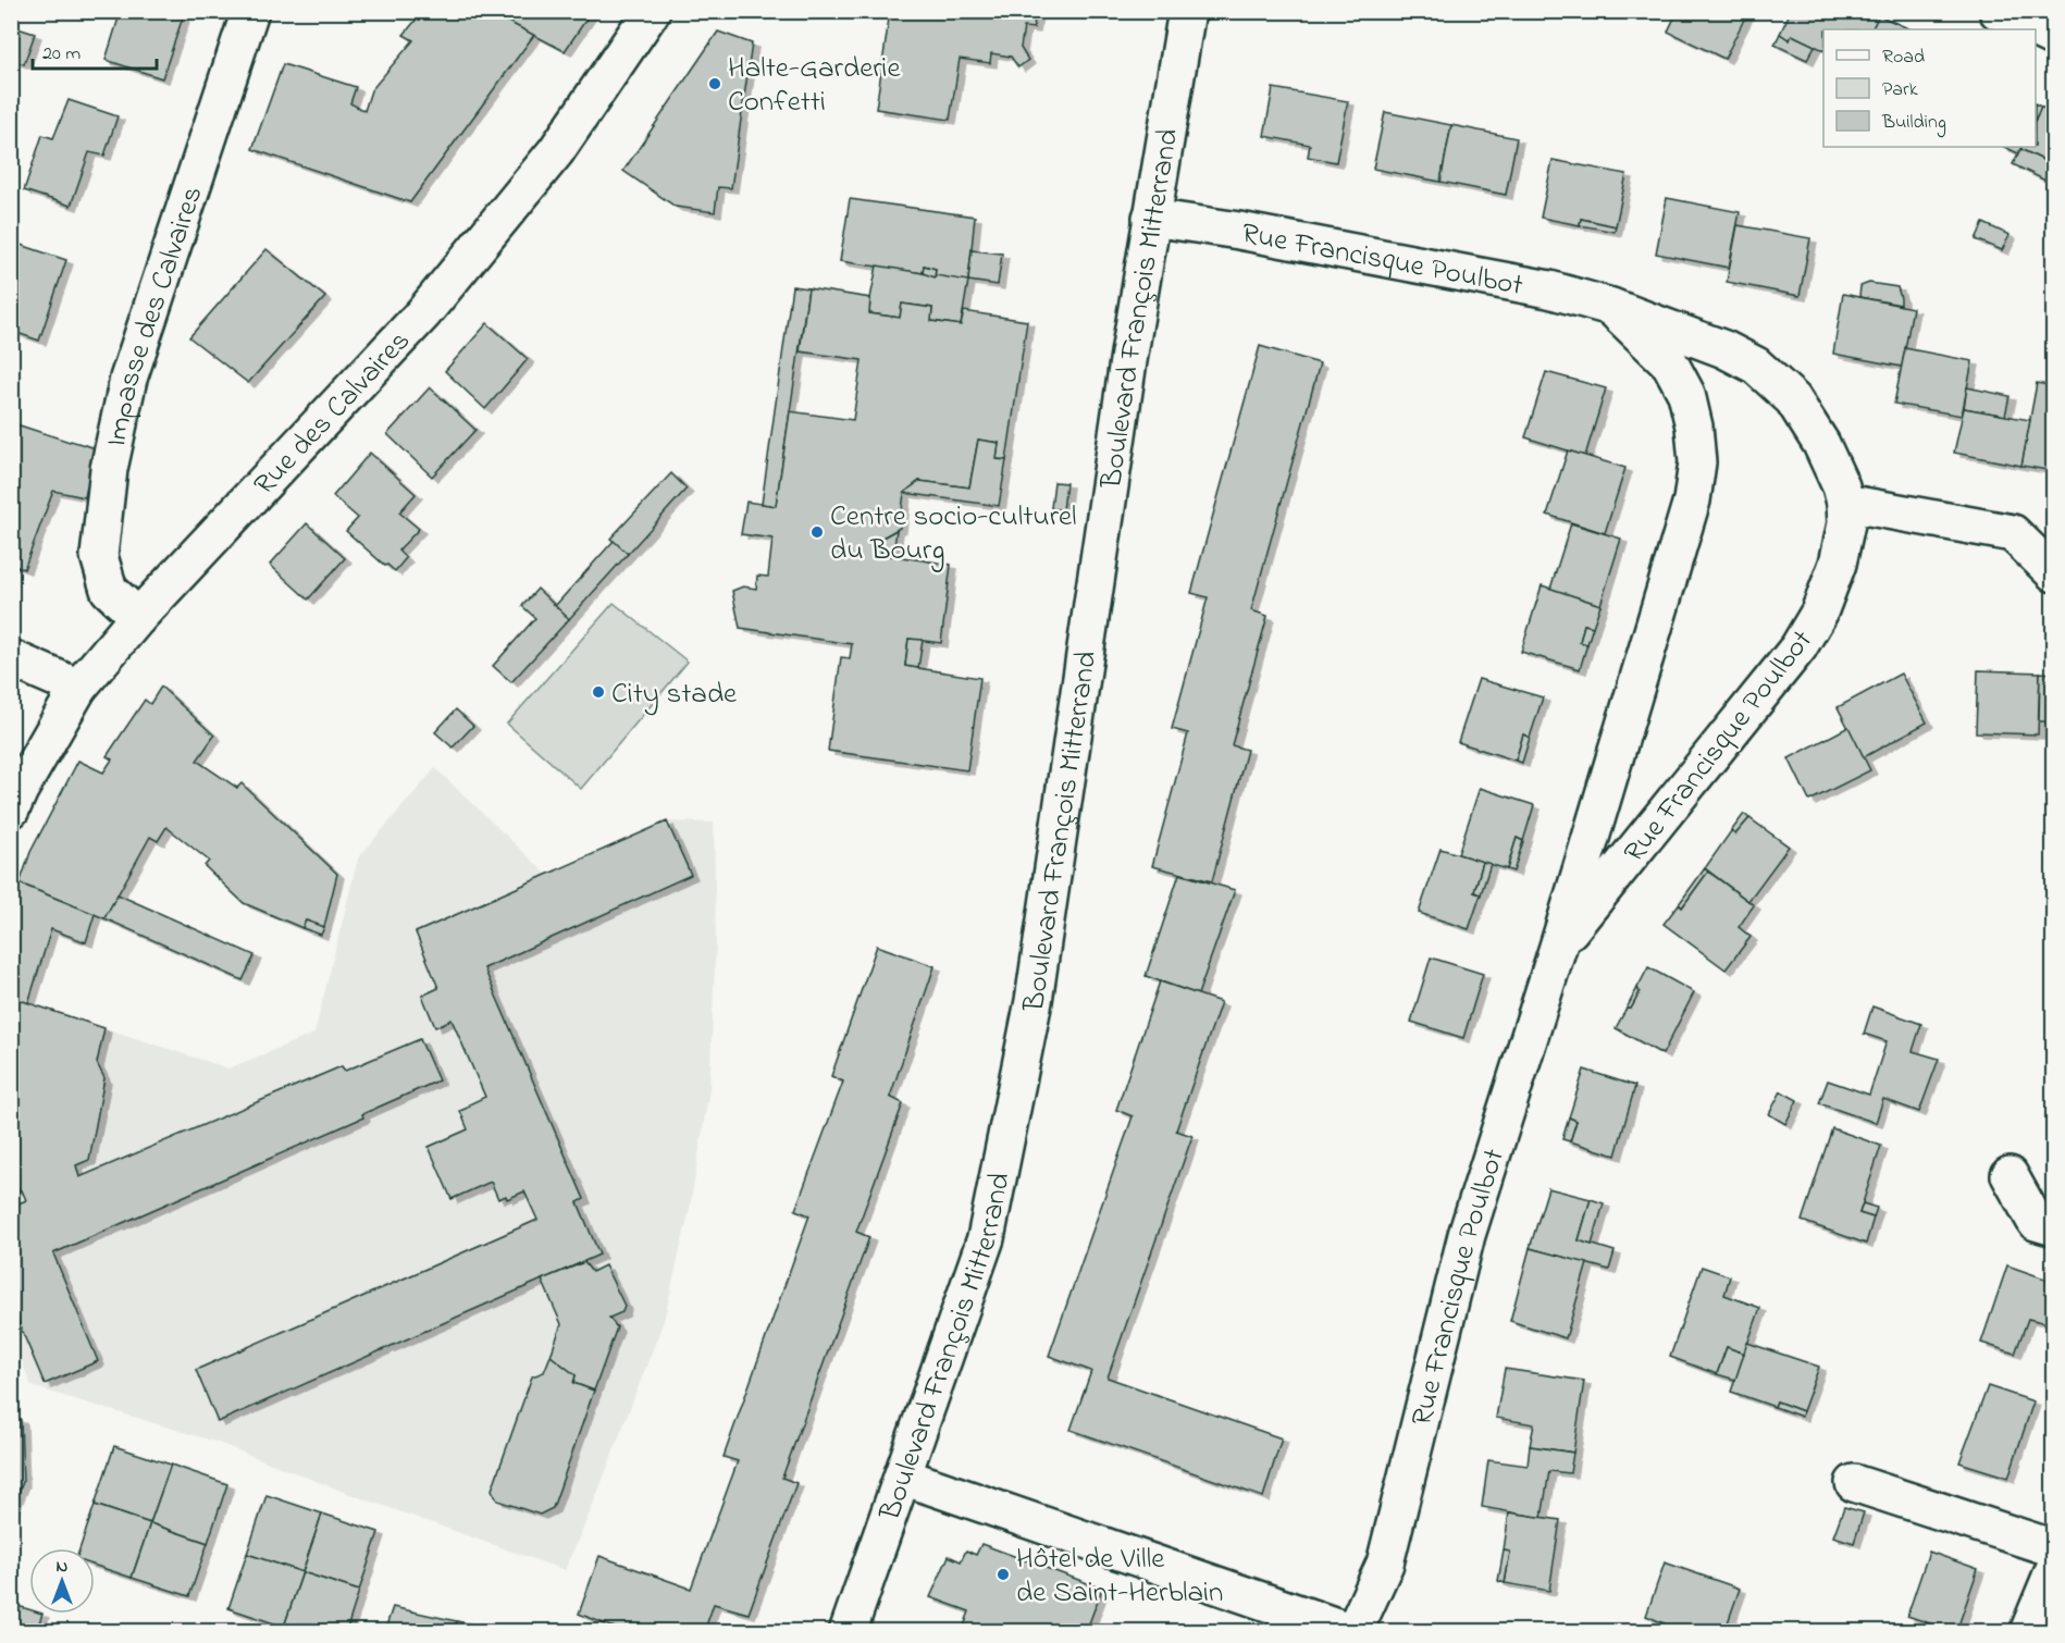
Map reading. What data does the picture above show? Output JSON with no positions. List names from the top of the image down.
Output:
{
  "streets": {
    "street": [
      "Rue Francisque Poulbot",
      "Boulevard François Mitterrand",
      "Impasse des Calvaires",
      "Rue des Calvaires"
    ]
  },
  "crossings": [
    ["Rue Francisque Poulbot", "Boulevard François Mitterrand"],
    ["Impasse des Calvaires", "Rue des Calvaires"]
  ],
  "places": [
    "Halte-Garderie Confetti",
    "Centre socio-culturel du Bourg",
    "City stade",
    "Hôtel de Ville de Saint-Herblain"
  ],
  "legend": ["Road", "Park", "Building"],
  "scale_bar": "20 m",
  "north": "top"
}
